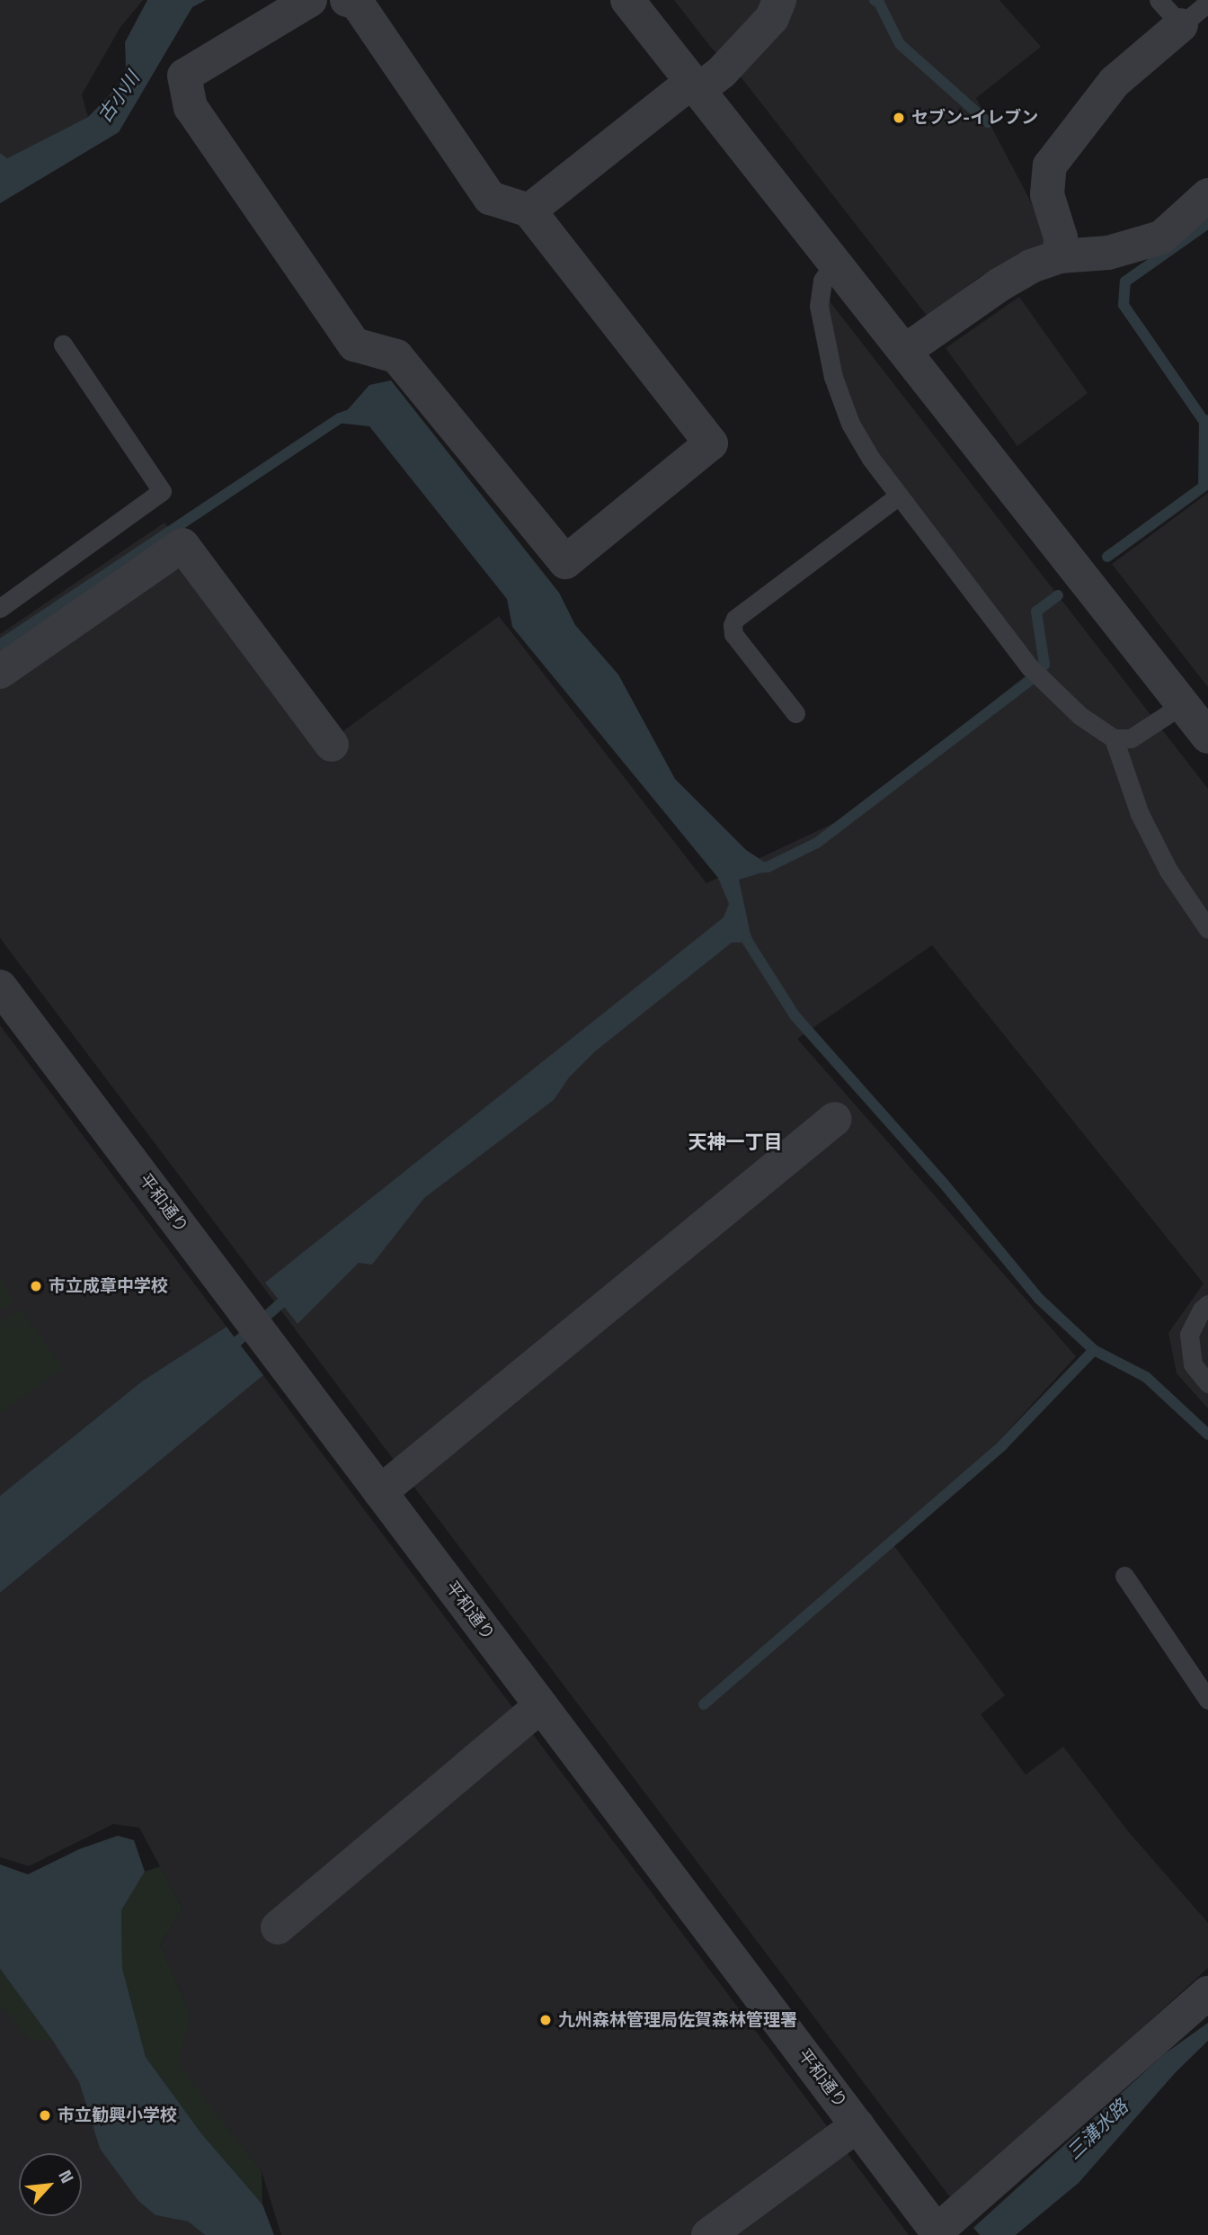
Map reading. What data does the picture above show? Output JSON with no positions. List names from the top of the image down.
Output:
{
  "streets": {
    "street": ["平和通り"]
  },
  "districts": ["天神一丁目"],
  "water": ["古小川", "三溝水路"],
  "places": [
    "セブン-イレブン",
    "市立成章中学校",
    "九州森林管理局佐賀森林管理署",
    "市立勧興小学校"
  ],
  "north": "top right"
}
